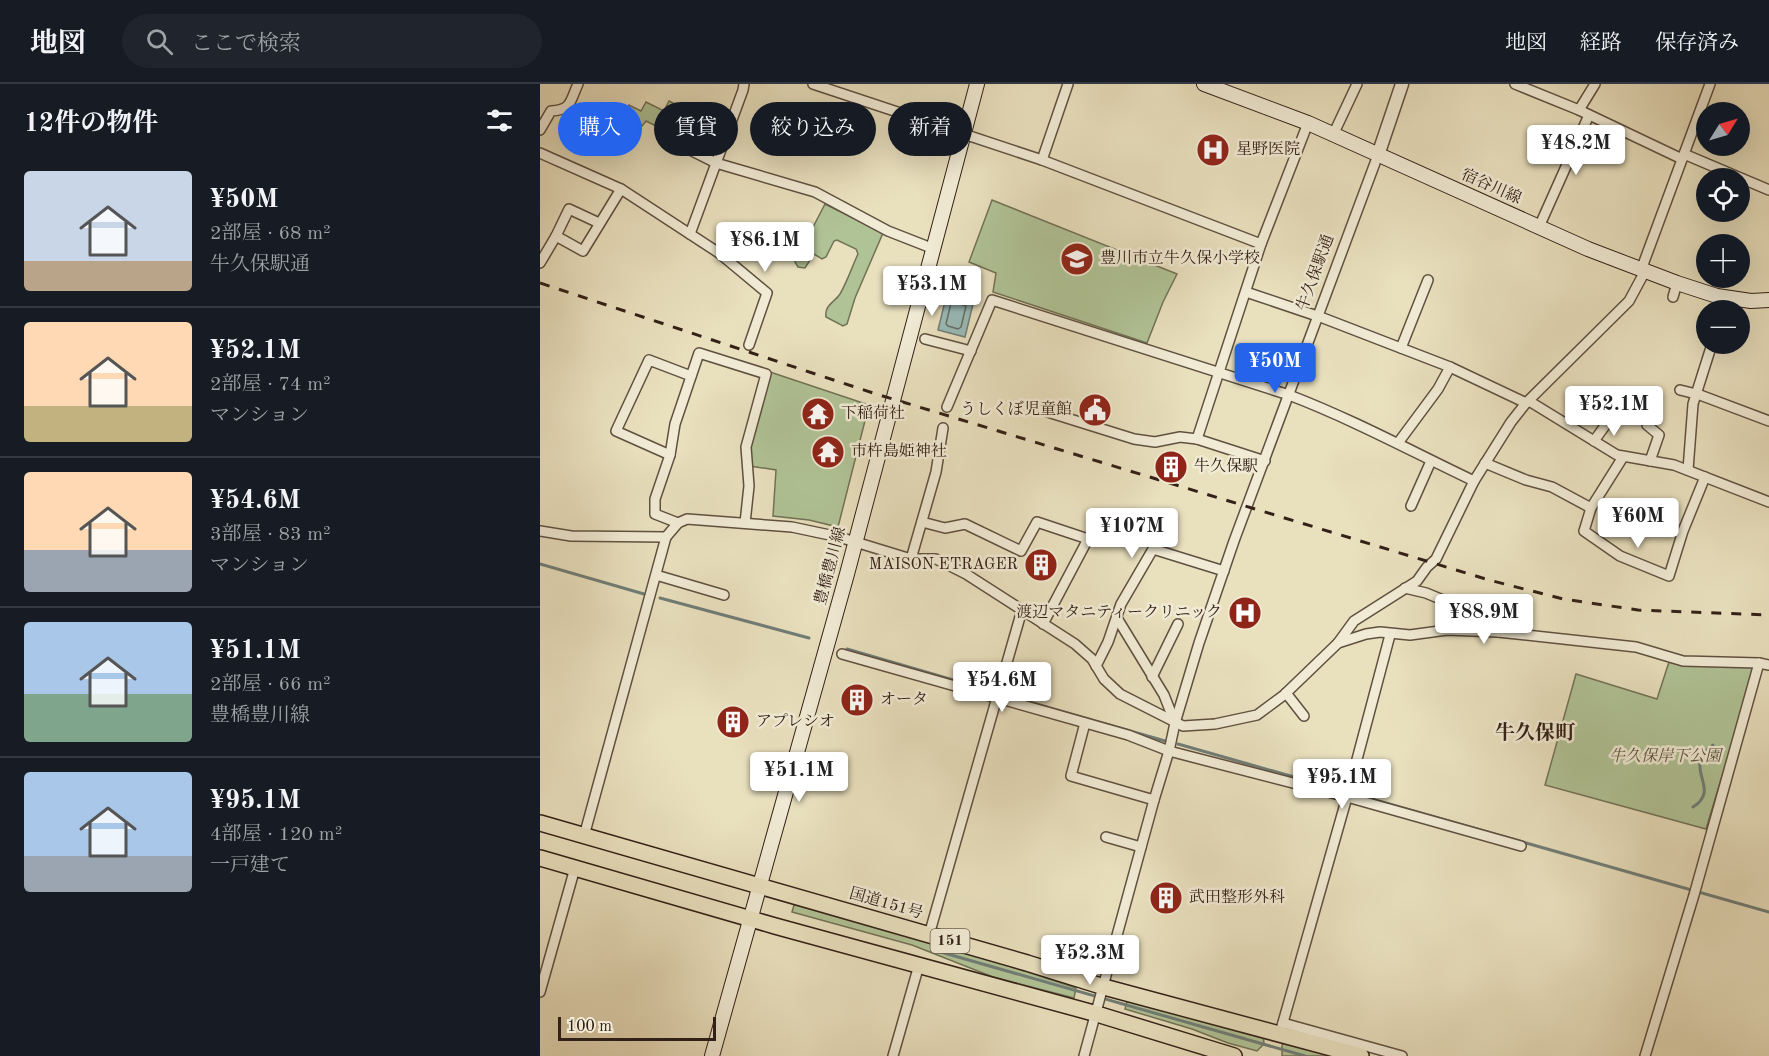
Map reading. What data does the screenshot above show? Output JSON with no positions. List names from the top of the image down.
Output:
{
  "streets": {
    "highway": ["国道151号", "151"],
    "main road": ["宿谷川線", "豊橋豊川線"],
    "street": ["牛久保駅通"]
  },
  "crossings": [
    ["宿谷川線", "牛久保駅通"],
    ["牛久保駅通", "国道151号"],
    ["牛久保駅通", "151"],
    ["豊橋豊川線", "国道151号"],
    ["豊橋豊川線", "151"]
  ],
  "districts": ["牛久保町"],
  "parks": ["牛久保岸下公園"],
  "places": {
    "hospital": ["星野医院", "渡辺マタニティークリニック"],
    "school or university": ["豊川市立牛久保小学校"],
    "public building": ["うしくぼ児童館"],
    "temple": ["下稲荷社", "市杵島姫神社"],
    "building": [
      "牛久保駅",
      "MAISON ETRAGER",
      "オータ",
      "アプレシオ",
      "武田整形外科"
    ]
  },
  "scale_bar": "100 m",
  "north": "top right",
  "page": {
    "header": "地図",
    "search": "ここで検索",
    "nav": ["地図", "経路", "保存済み"],
    "heading": "12件の物件",
    "map_buttons": ["+", "−"],
    "chip": [
      "購入",
      "賃貸",
      "絞り込み",
      "新着"
    ],
    "price": [
      "¥48.2M",
      "¥86.1M",
      "¥53.1M",
      "¥50M",
      "¥52.1M",
      "¥60M",
      "¥107M",
      "¥88.9M",
      "¥54.6M",
      "¥51.1M",
      "¥95.1M",
      "¥52.3M"
    ],
    "list": [
      {
        "name": "¥50M",
        "note": "2部屋 · 68 m² · 牛久保駅通"
      },
      {
        "name": "¥52.1M",
        "note": "2部屋 · 74 m² · マンション"
      },
      {
        "name": "¥54.6M",
        "note": "3部屋 · 83 m² · マンション"
      },
      {
        "name": "¥51.1M",
        "note": "2部屋 · 66 m² · 豊橋豊川線"
      },
      {
        "name": "¥95.1M",
        "note": "4部屋 · 120 m² · 一戸建て"
      }
    ],
    "scale": "100 m"
  }
}
